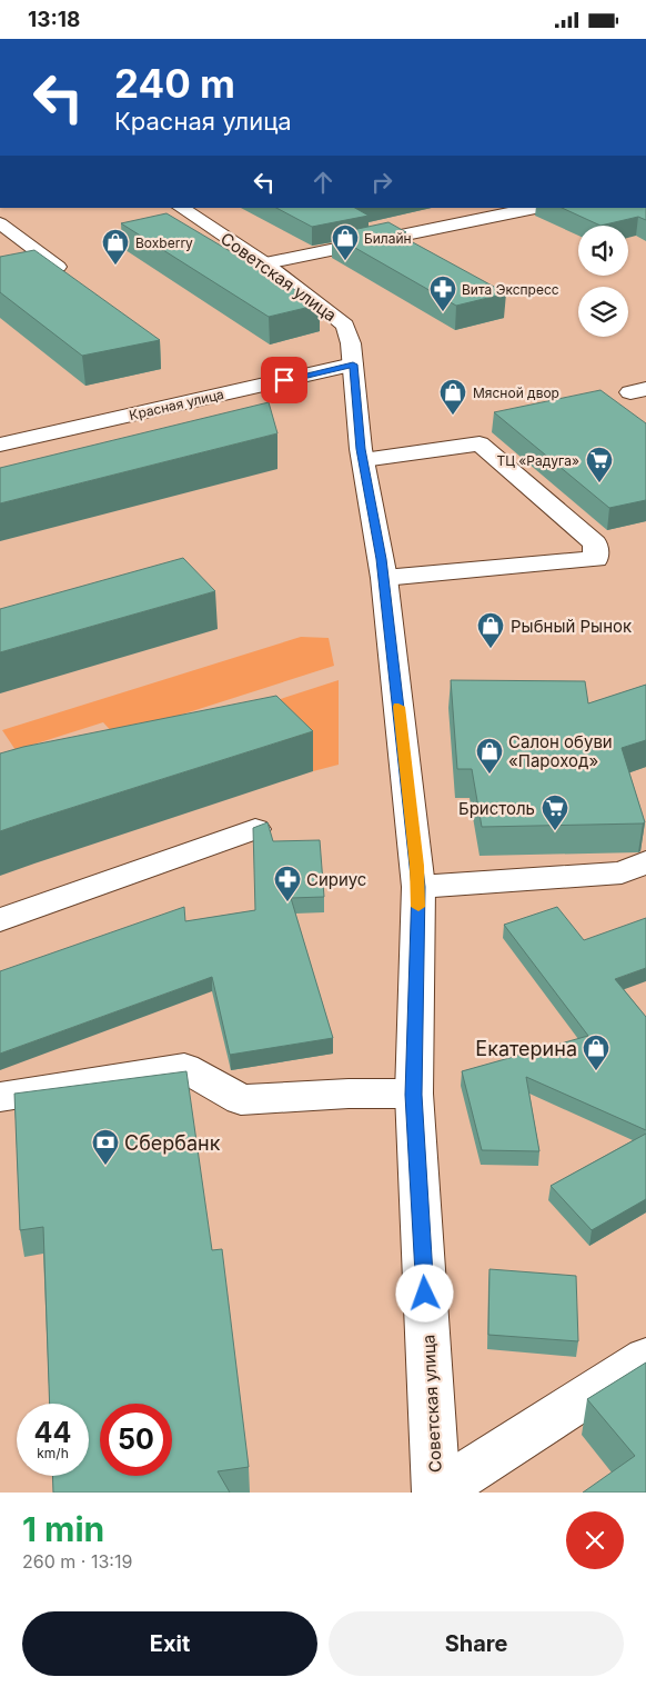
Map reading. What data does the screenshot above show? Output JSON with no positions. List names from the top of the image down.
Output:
{
  "streets": {
    "main road": ["Советская улица", "Красная улица"]
  },
  "crossings": [
    ["Советская улица", "Красная улица"]
  ],
  "places": {
    "shop": [
      "Билайн",
      "Boxberry",
      "Мясной двор",
      "Рыбный Рынок",
      "Салон обуви «Пароход»",
      "Екатерина"
    ],
    "pharmacy": ["Вита Экспресс", "Сириус"],
    "supermarket": ["ТЦ «Радуга»", "Бристоль"],
    "bank": ["Сбербанк"]
  },
  "page": {
    "status": "13:18",
    "turn": ["240 m", "Красная улица"],
    "speed": "44 km/h",
    "limit": "50",
    "heading": ["1 min", "260 m · 13:19"],
    "buttons": ["Exit", "Share"]
  }
}
